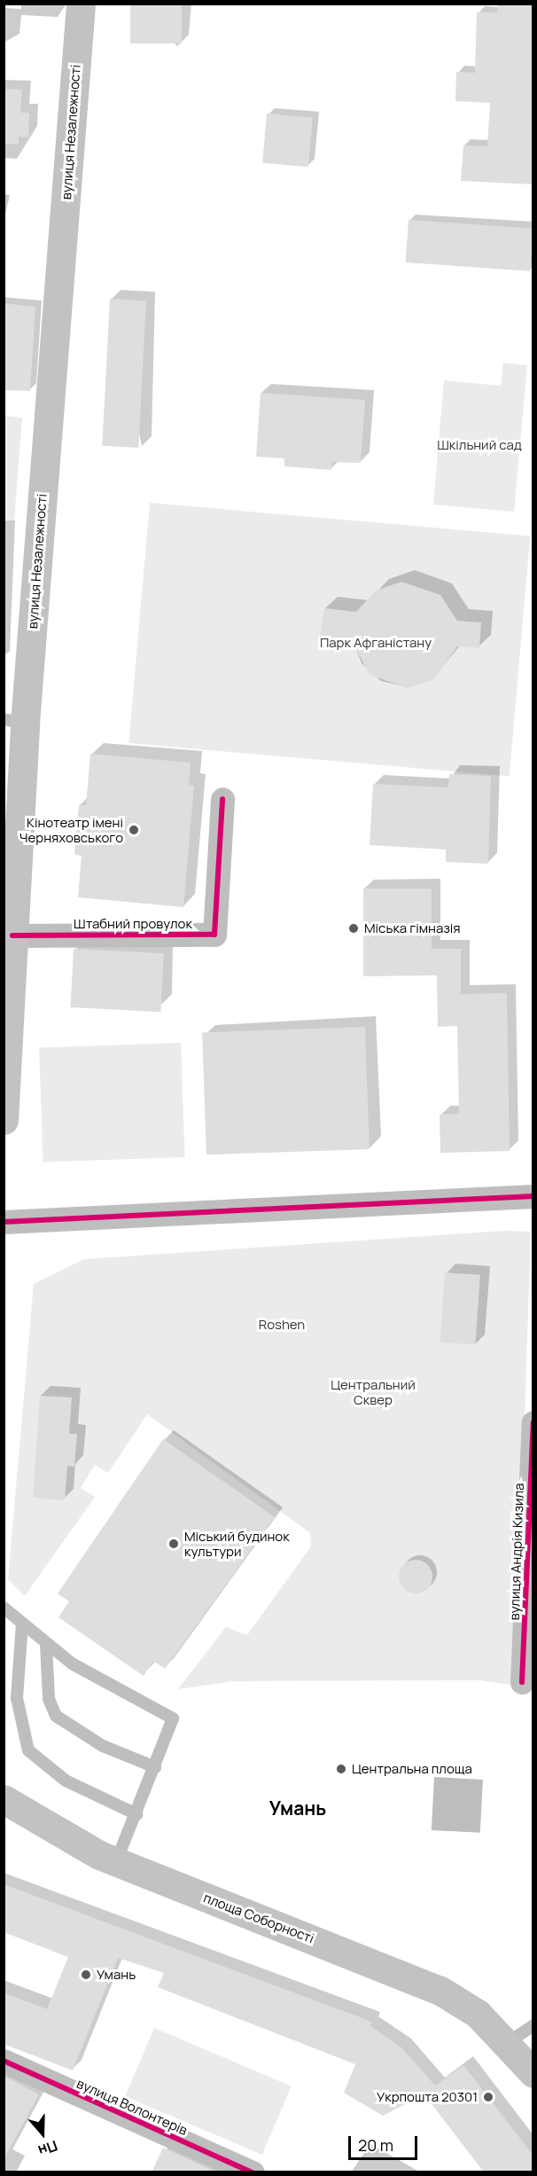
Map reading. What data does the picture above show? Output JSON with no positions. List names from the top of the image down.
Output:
{
  "streets": {
    "main road": ["вулиця Незалежності", "площа Соборності"],
    "street": ["Штабний провулок", "вулиця Андрія Кизила", "вулиця Волонтерів"]
  },
  "crossings": [
    ["вулиця Незалежності", "Штабний провулок"]
  ],
  "districts": ["Умань"],
  "parks": [
    "Шкільний сад",
    "Парк Афганістану",
    "Roshen",
    "Центральний Сквер"
  ],
  "places": [
    "Кінотеатр імені Черняховського",
    "Міська гімназія",
    "Міський будинок культури",
    "Центральна площа",
    "Умань",
    "Укрпошта 20301"
  ],
  "scale_bar": "20 m",
  "north": "bottom"
}
